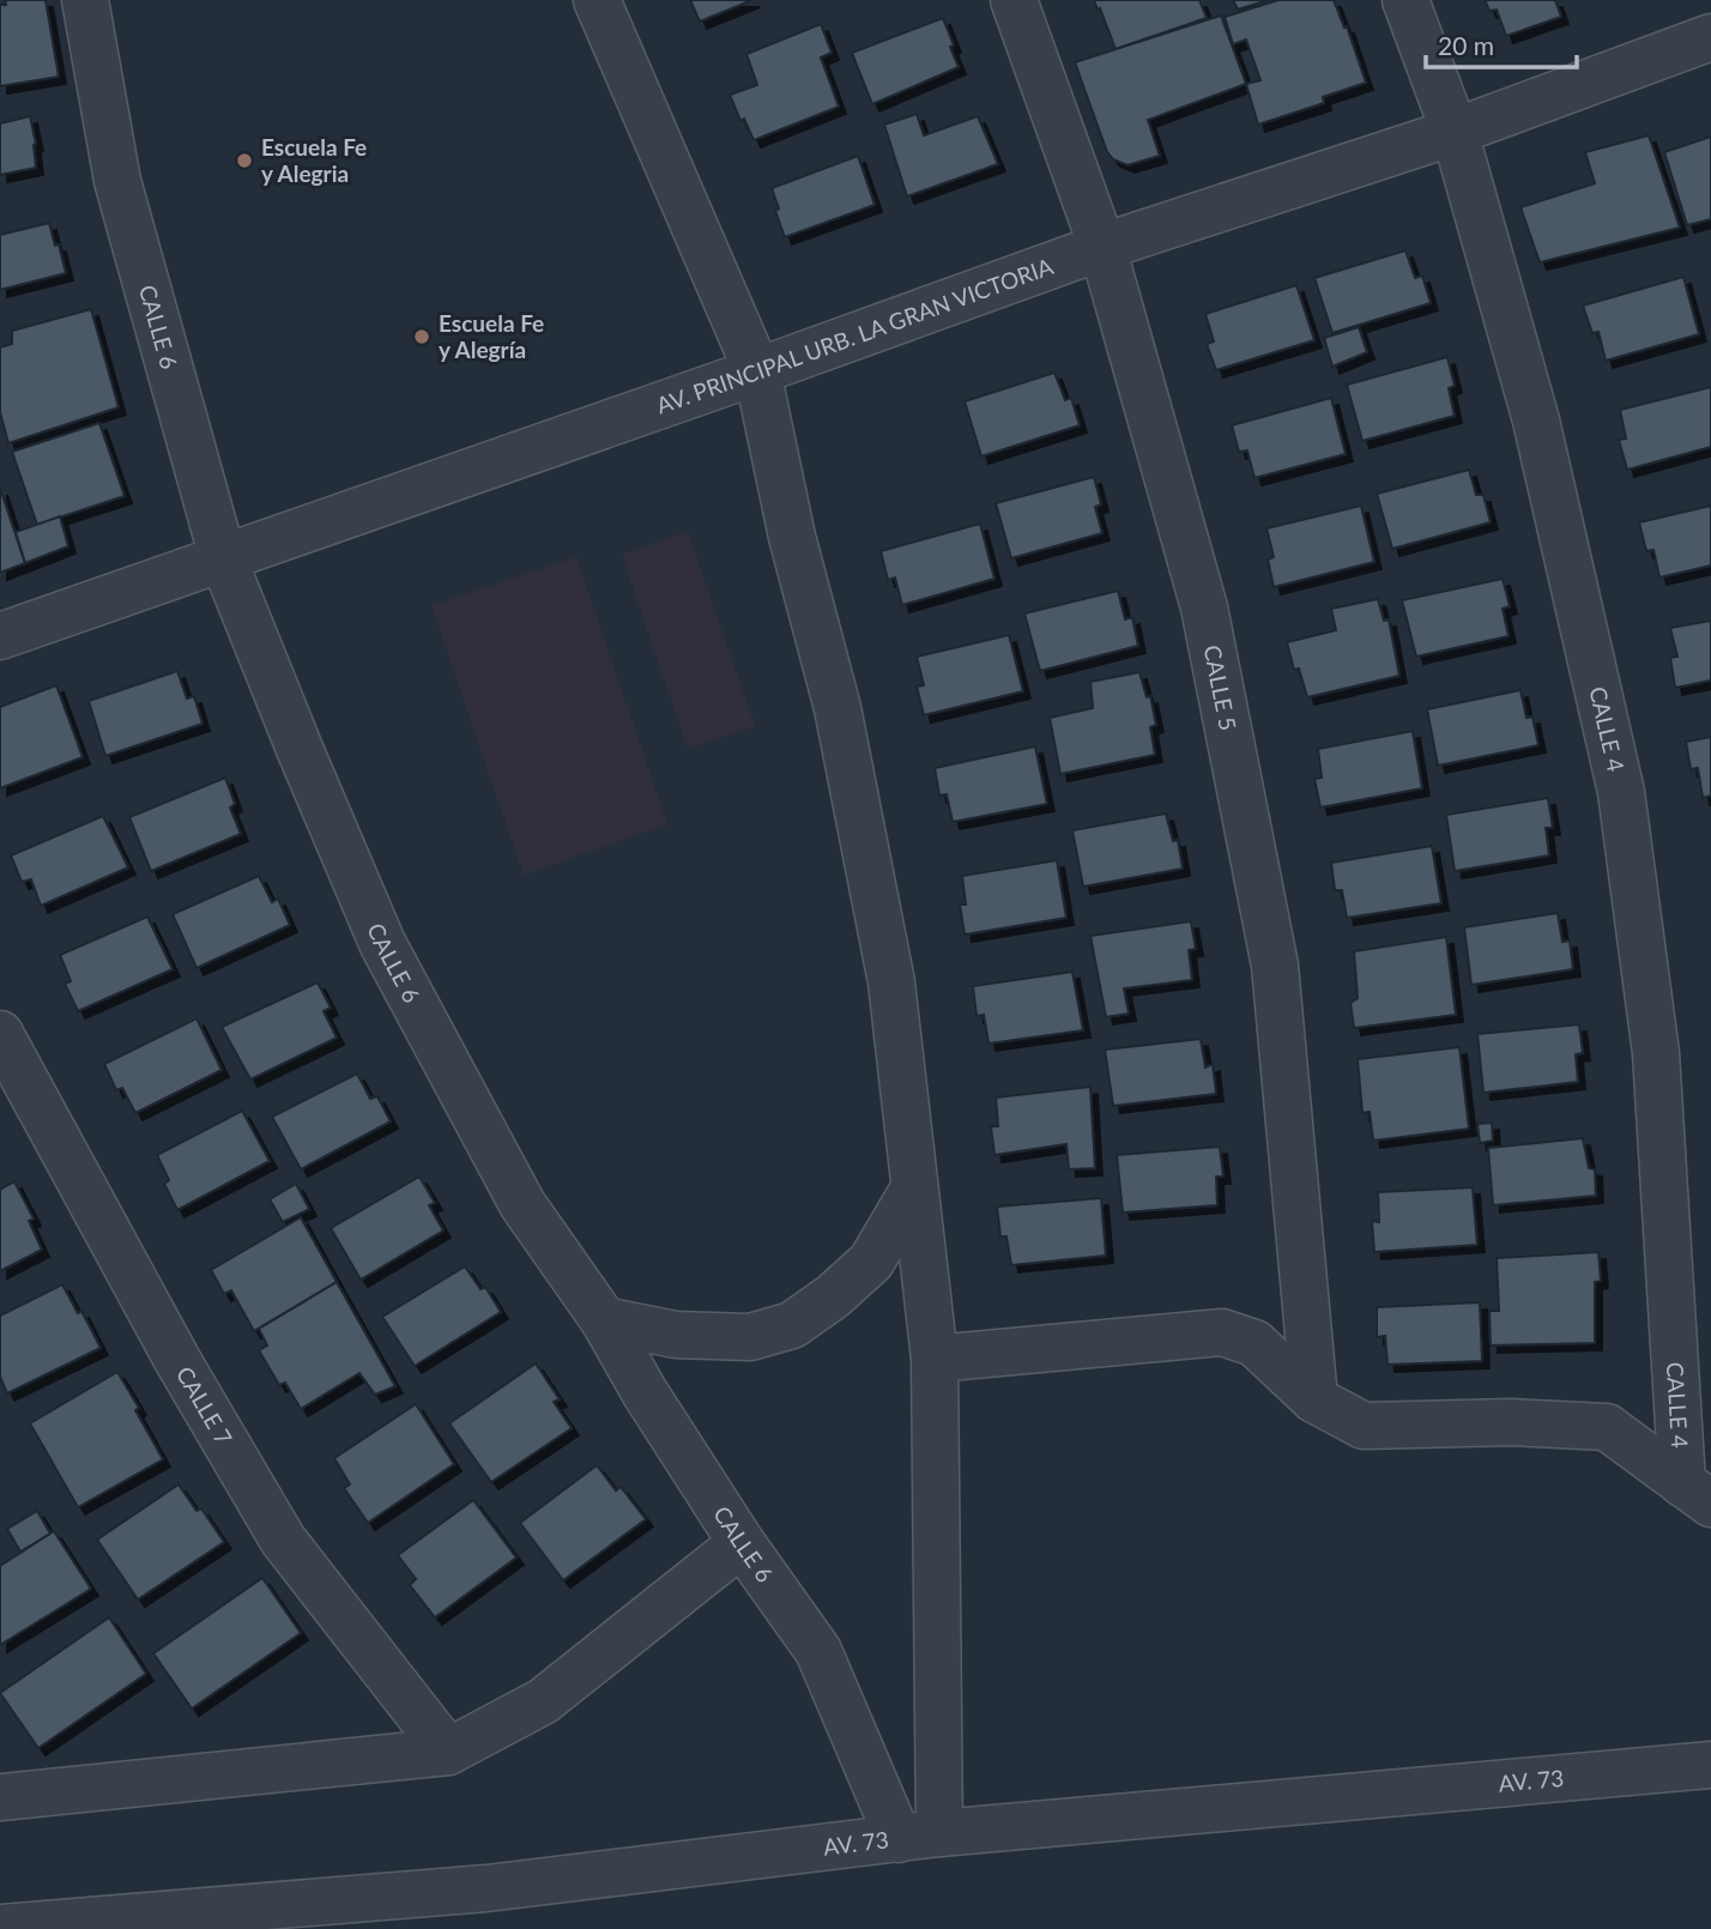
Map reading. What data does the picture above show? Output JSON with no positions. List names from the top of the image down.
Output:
{
  "streets": {
    "street": [
      "CALLE 6",
      "AV. PRINCIPAL URB. LA GRAN VICTORIA",
      "CALLE 5",
      "CALLE 4",
      "CALLE 7",
      "AV. 73"
    ]
  },
  "crossings": [
    ["CALLE 6", "AV. PRINCIPAL URB. LA GRAN VICTORIA"],
    ["CALLE 6", "AV. 73"],
    ["AV. PRINCIPAL URB. LA GRAN VICTORIA", "CALLE 5"],
    ["AV. PRINCIPAL URB. LA GRAN VICTORIA", "CALLE 4"]
  ],
  "places": ["Escuela Fe y Alegria", "Escuela Fe y Alegría"],
  "scale_bar": "20 m"
}
